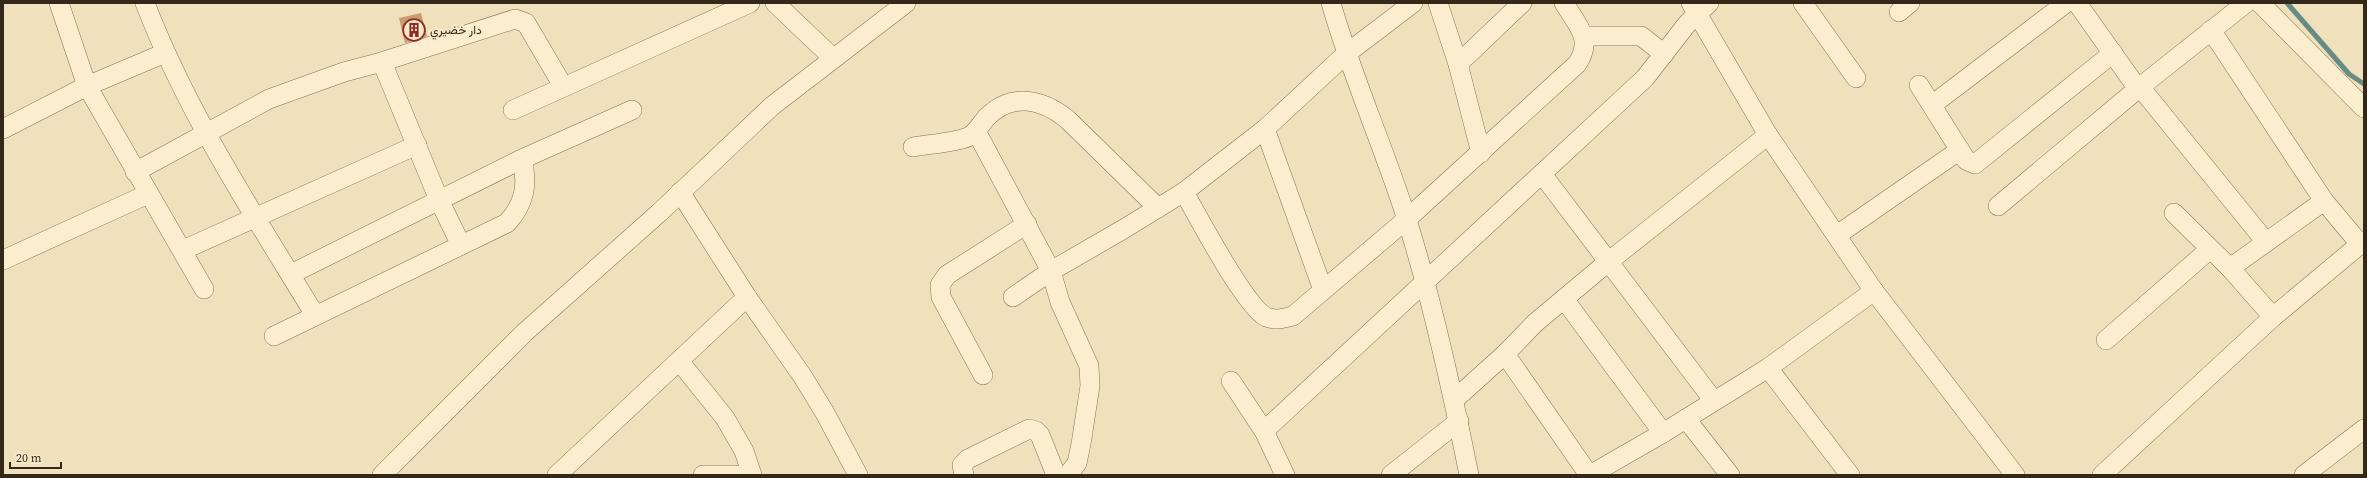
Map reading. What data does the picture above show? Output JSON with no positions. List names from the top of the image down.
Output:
{
  "places": {
    "building": ["دار خضيري"]
  },
  "scale_bar": "20 m"
}
